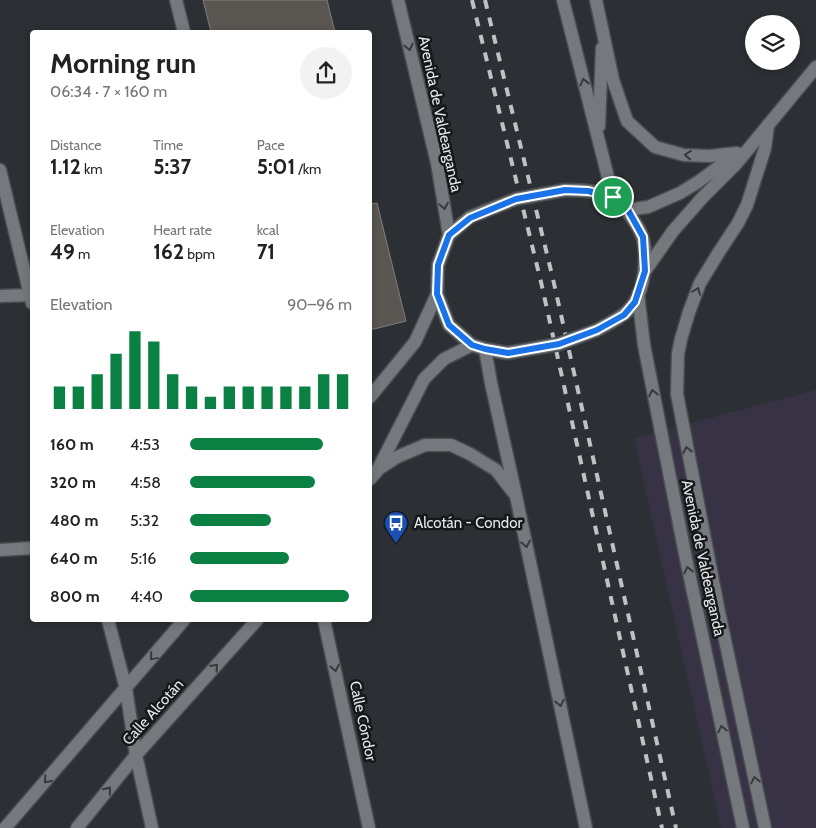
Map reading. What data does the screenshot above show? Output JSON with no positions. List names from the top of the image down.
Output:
{
  "streets": {
    "street": ["Avenida de Valdearganda", "Calle Alcotán", "Calle Cóndor"]
  },
  "one_way": ["Calle Cóndor"],
  "places": {
    "bus stop": ["Alcotán - Condor"]
  },
  "page": {
    "heading": ["Morning run", "06:34 · 7 × 160 m"],
    "stats": [
      ["Distance", "1.12 km"],
      ["Time", "5:37"],
      ["Pace", "5:01 /km"],
      ["Elevation", "49 m"],
      ["Heart rate", "162 bpm"],
      ["kcal", "71"]
    ],
    "chart": ["Elevation", "90–96 m"],
    "list": [
      {
        "name": "160 m",
        "note": "4:53"
      },
      {
        "name": "320 m",
        "note": "4:58"
      },
      {
        "name": "480 m",
        "note": "5:32"
      },
      {
        "name": "640 m",
        "note": "5:16"
      },
      {
        "name": "800 m",
        "note": "4:40"
      }
    ]
  }
}
